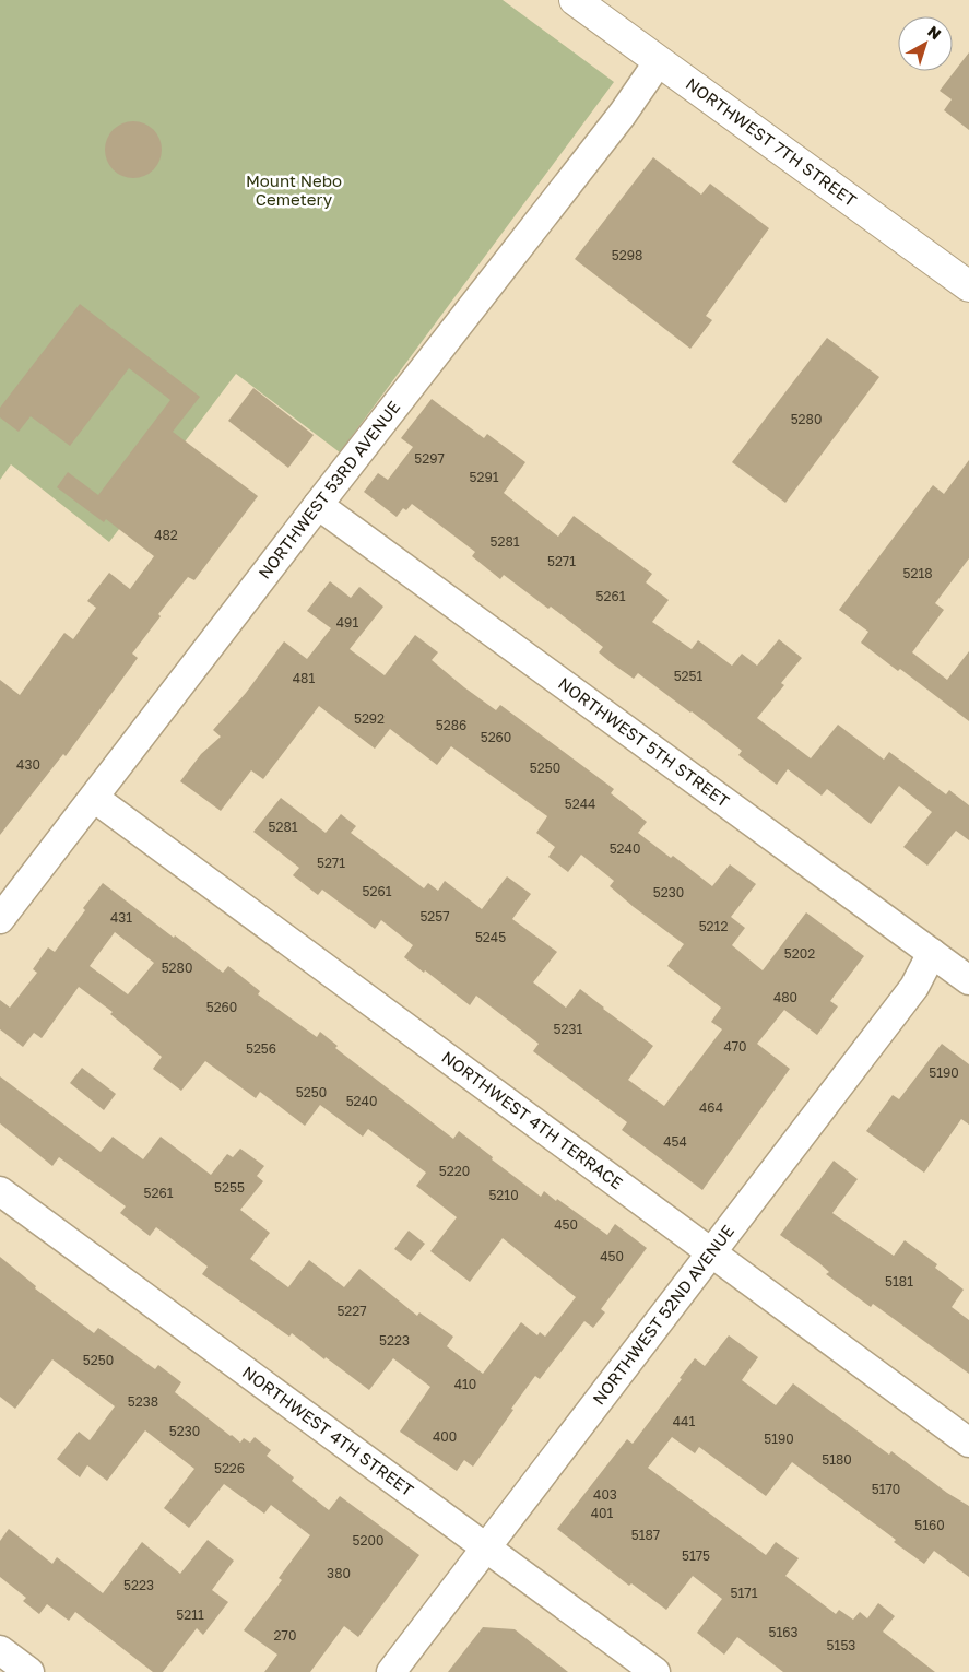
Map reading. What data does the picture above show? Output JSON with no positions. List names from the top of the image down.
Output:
{
  "streets": {
    "main road": ["NORTHWEST 7TH STREET"],
    "street": [
      "NORTHWEST 53RD AVENUE",
      "NORTHWEST 5TH STREET",
      "NORTHWEST 4TH TERRACE",
      "NORTHWEST 52ND AVENUE",
      "NORTHWEST 4TH STREET"
    ]
  },
  "crossings": [
    ["NORTHWEST 7TH STREET", "NORTHWEST 53RD AVENUE"],
    ["NORTHWEST 53RD AVENUE", "NORTHWEST 5TH STREET"],
    ["NORTHWEST 53RD AVENUE", "NORTHWEST 4TH TERRACE"],
    ["NORTHWEST 5TH STREET", "NORTHWEST 52ND AVENUE"],
    ["NORTHWEST 4TH TERRACE", "NORTHWEST 52ND AVENUE"],
    ["NORTHWEST 52ND AVENUE", "NORTHWEST 4TH STREET"]
  ],
  "parks": ["Mount Nebo Cemetery"],
  "house_numbers": [
    "5298",
    "5280",
    "5297",
    "5291",
    "482",
    "5281",
    "5271",
    "5218",
    "5261",
    "491",
    "5251",
    "481",
    "5292",
    "5286",
    "5260",
    "430",
    "5250",
    "5244",
    "5281",
    "5240",
    "5271",
    "5261",
    "5230",
    "5257",
    "431",
    "5212",
    "5245",
    "5202",
    "5280",
    "480",
    "5260",
    "5231",
    "470",
    "5256",
    "5190",
    "5250",
    "5240",
    "464",
    "454",
    "5220",
    "5255",
    "5261",
    "5210",
    "450",
    "450",
    "5181",
    "5227",
    "5223",
    "5250",
    "410",
    "5238",
    "441",
    "5230",
    "400",
    "5190",
    "5180",
    "5226",
    "5170",
    "403",
    "401",
    "5160",
    "5187",
    "5200",
    "5175",
    "380",
    "5223",
    "5171",
    "5211",
    "5163",
    "270",
    "5153"
  ],
  "north": "top right"
}
